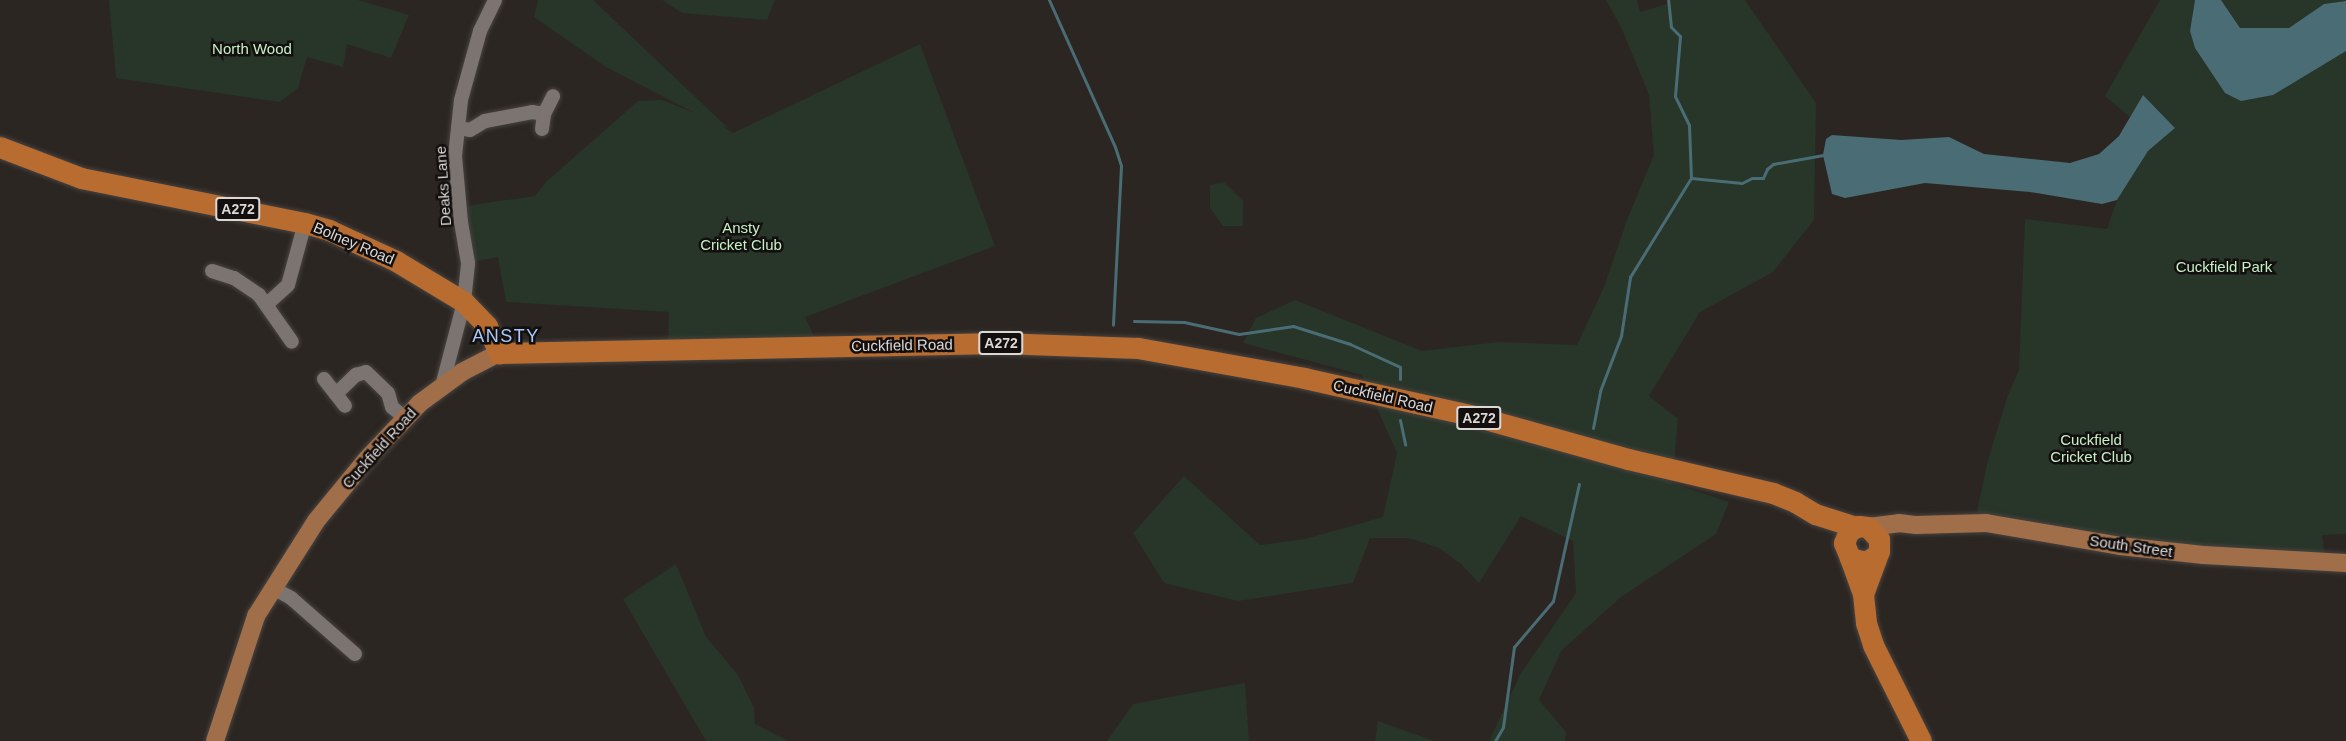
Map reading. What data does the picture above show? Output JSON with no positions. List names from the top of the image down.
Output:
{
  "streets": {
    "highway": ["A272", "Bolney Road", "Cuckfield Road"],
    "main road": ["South Street"],
    "street": ["Deaks Lane"]
  },
  "crossings": [
    ["Deaks Lane", "Bolney Road"],
    ["Deaks Lane", "Cuckfield Road"],
    ["A272", "Cuckfield Road"],
    ["A272", "South Street"],
    ["Bolney Road", "Cuckfield Road"],
    ["Cuckfield Road", "South Street"]
  ],
  "districts": ["ANSTY"],
  "parks": [
    "North Wood",
    "Ansty Cricket Club",
    "Cuckfield Park",
    "Cuckfield Cricket Club"
  ]
}
